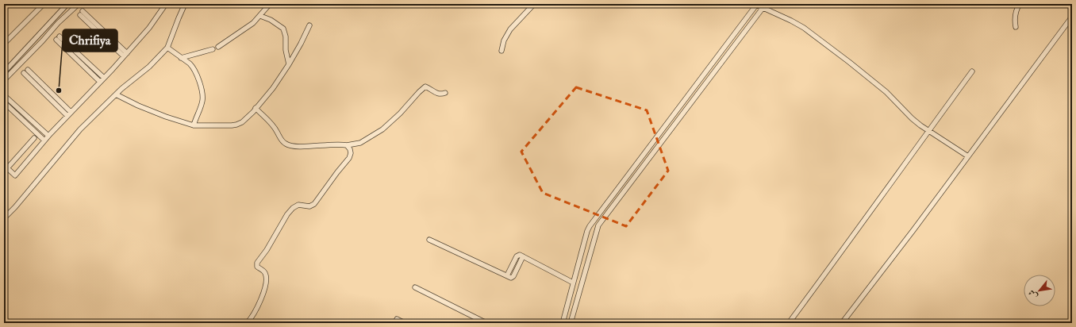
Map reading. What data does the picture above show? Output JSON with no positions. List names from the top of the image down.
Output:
{
  "places": ["Chrifiya"],
  "north": "bottom left"
}
